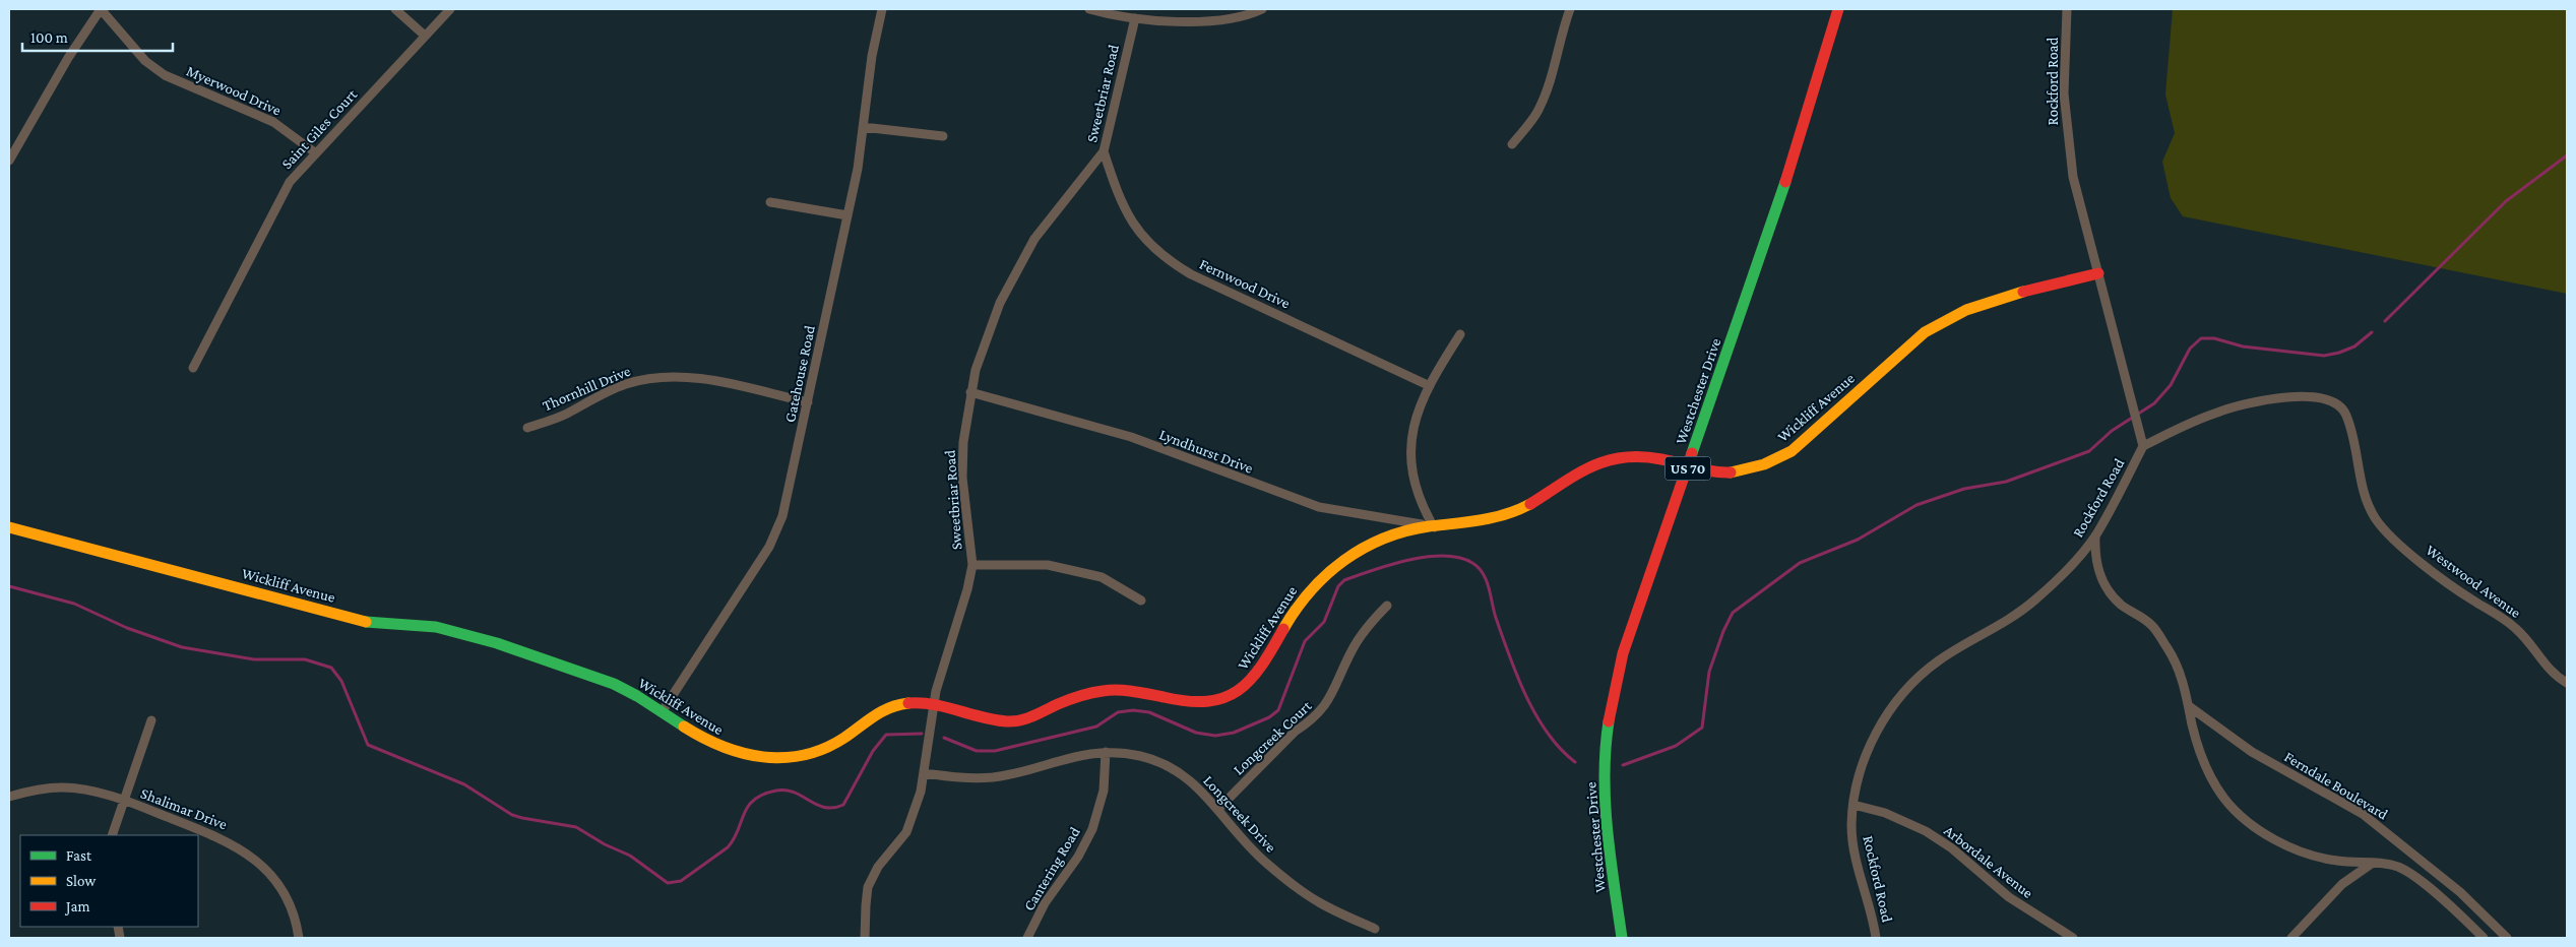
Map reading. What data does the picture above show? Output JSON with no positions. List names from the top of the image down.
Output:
{
  "streets": {
    "street": [
      "Rockford Road",
      "Myerwood Drive",
      "Sweetbriar Road",
      "Saint Giles Court",
      "Fernwood Drive",
      "Gatehouse Road",
      "Thornhill Drive",
      "Westchester Drive",
      "Wickliff Avenue",
      "Lyndhurst Drive",
      "US 70",
      "Westwood Avenue",
      "Longcreek Court",
      "Ferndale Boulevard",
      "Shalimar Drive",
      "Longcreek Drive",
      "Arbordale Avenue",
      "Cantering Road"
    ]
  },
  "crossings": [
    ["Rockford Road", "Wickliff Avenue"],
    ["Rockford Road", "Westwood Avenue"],
    ["Rockford Road", "Arbordale Avenue"],
    ["Myerwood Drive", "Saint Giles Court"],
    ["Sweetbriar Road", "Fernwood Drive"],
    ["Sweetbriar Road", "Wickliff Avenue"],
    ["Sweetbriar Road", "Lyndhurst Drive"],
    ["Sweetbriar Road", "Longcreek Drive"],
    ["Gatehouse Road", "Thornhill Drive"],
    ["Gatehouse Road", "Wickliff Avenue"],
    ["Westchester Drive", "Wickliff Avenue"],
    ["Wickliff Avenue", "Lyndhurst Drive"],
    ["Longcreek Court", "Longcreek Drive"],
    ["Longcreek Drive", "Cantering Road"]
  ],
  "legend": ["Fast", "Slow", "Jam"],
  "scale_bar": "100 m"
}
